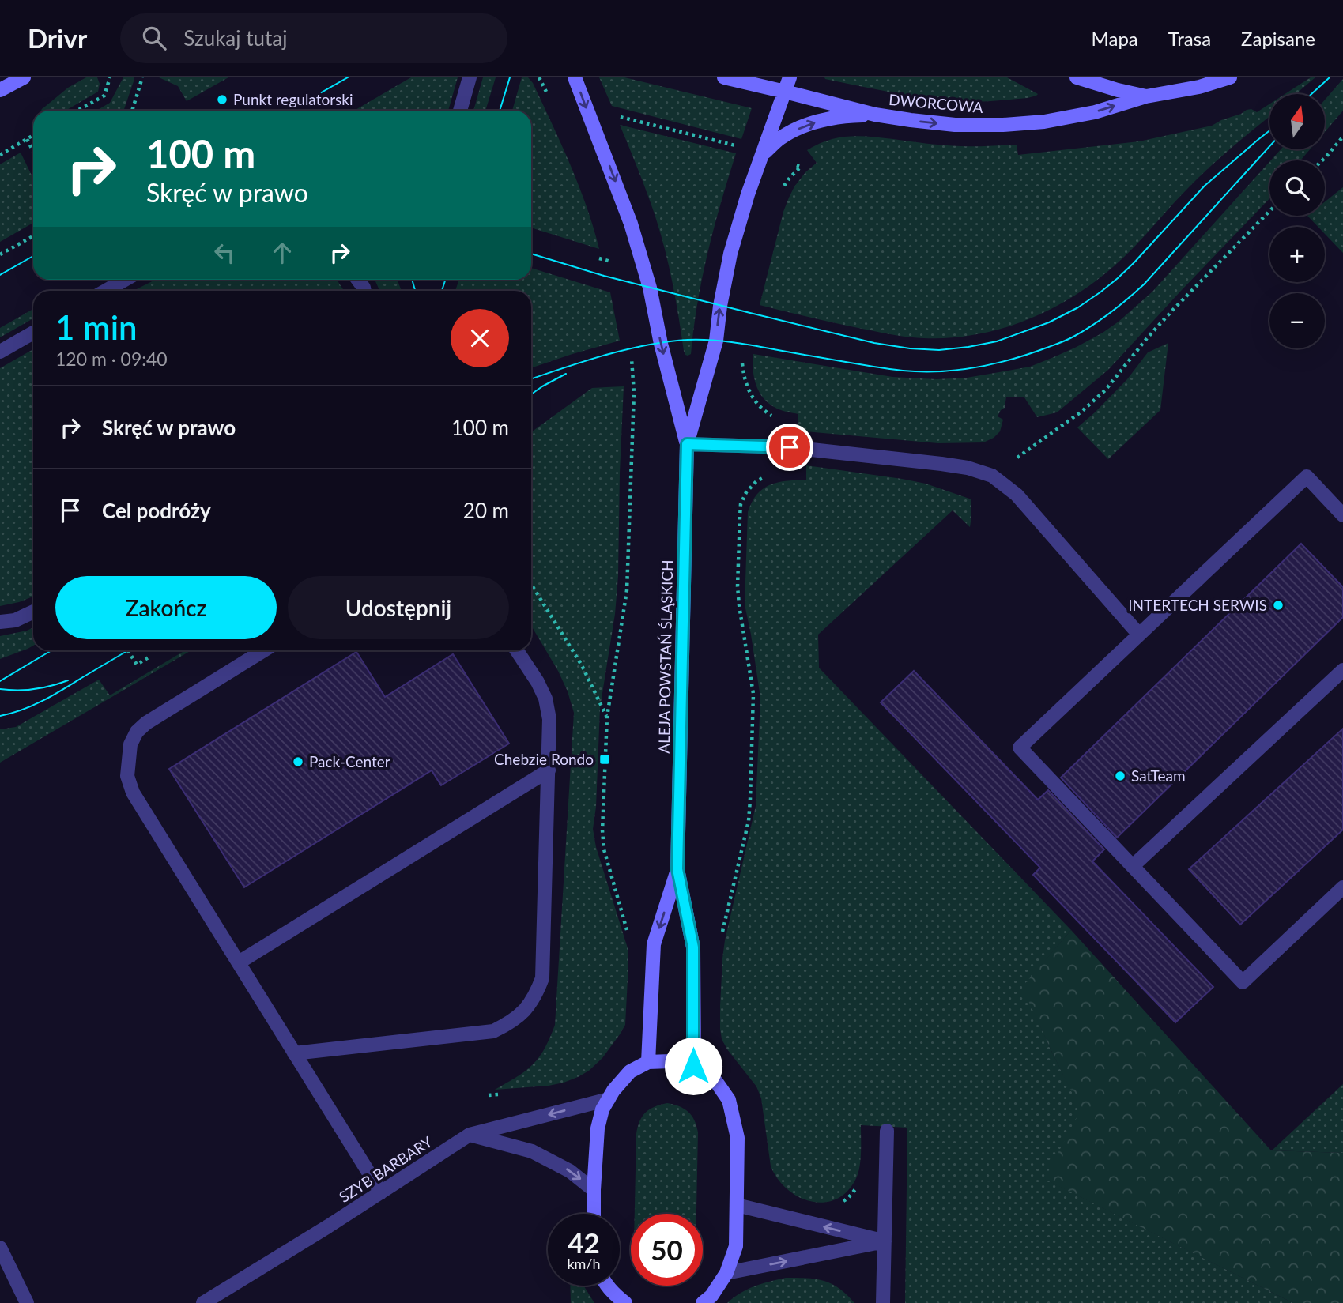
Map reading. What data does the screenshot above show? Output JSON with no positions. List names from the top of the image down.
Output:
{
  "streets": {
    "main road": ["DWORCOWA", "ALEJA POWSTAŃ ŚLĄSKICH"],
    "lane": ["SZYB BARBARY"]
  },
  "crossings": [
    ["DWORCOWA", "ALEJA POWSTAŃ ŚLĄSKICH"]
  ],
  "one_way": ["DWORCOWA"],
  "places": {
    "other": [
      "Punkt regulatorski",
      "INTERTECH SERWIS",
      "Pack-Center",
      "SatTeam"
    ],
    "transit": ["Chebzie Rondo"]
  },
  "north": "top",
  "page": {
    "header": "Drivr",
    "search": "Szukaj tutaj",
    "nav": ["Mapa", "Trasa", "Zapisane"],
    "map_buttons": ["+", "−"],
    "turn": ["100 m", "Skręć w prawo"],
    "heading": ["1 min", "120 m · 09:40"],
    "list": [
      {
        "name": "Skręć w prawo",
        "value": "100 m"
      },
      {
        "name": "Cel podróży",
        "value": "20 m"
      }
    ],
    "buttons": ["Zakończ", "Udostępnij"],
    "speed": "42 km/h",
    "limit": "50"
  }
}
